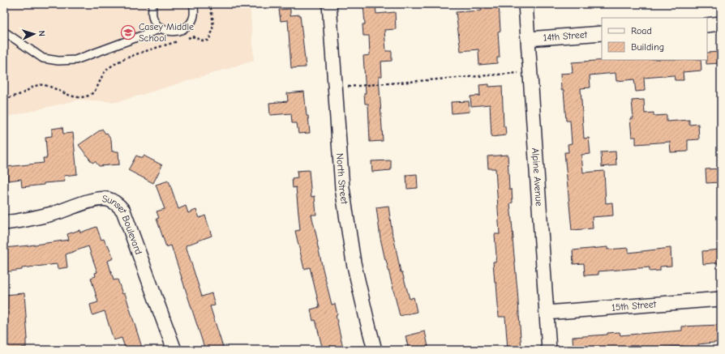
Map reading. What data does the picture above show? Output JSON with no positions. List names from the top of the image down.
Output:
{
  "streets": {
    "street": [
      "14th Street",
      "Alpine Avenue",
      "North Street",
      "Sunset Boulevard",
      "15th Street"
    ]
  },
  "crossings": [
    ["14th Street", "Alpine Avenue"],
    ["Alpine Avenue", "15th Street"]
  ],
  "places": {
    "school or university": ["Casey Middle School"]
  },
  "legend": ["Road", "Building"],
  "north": "right"
}
